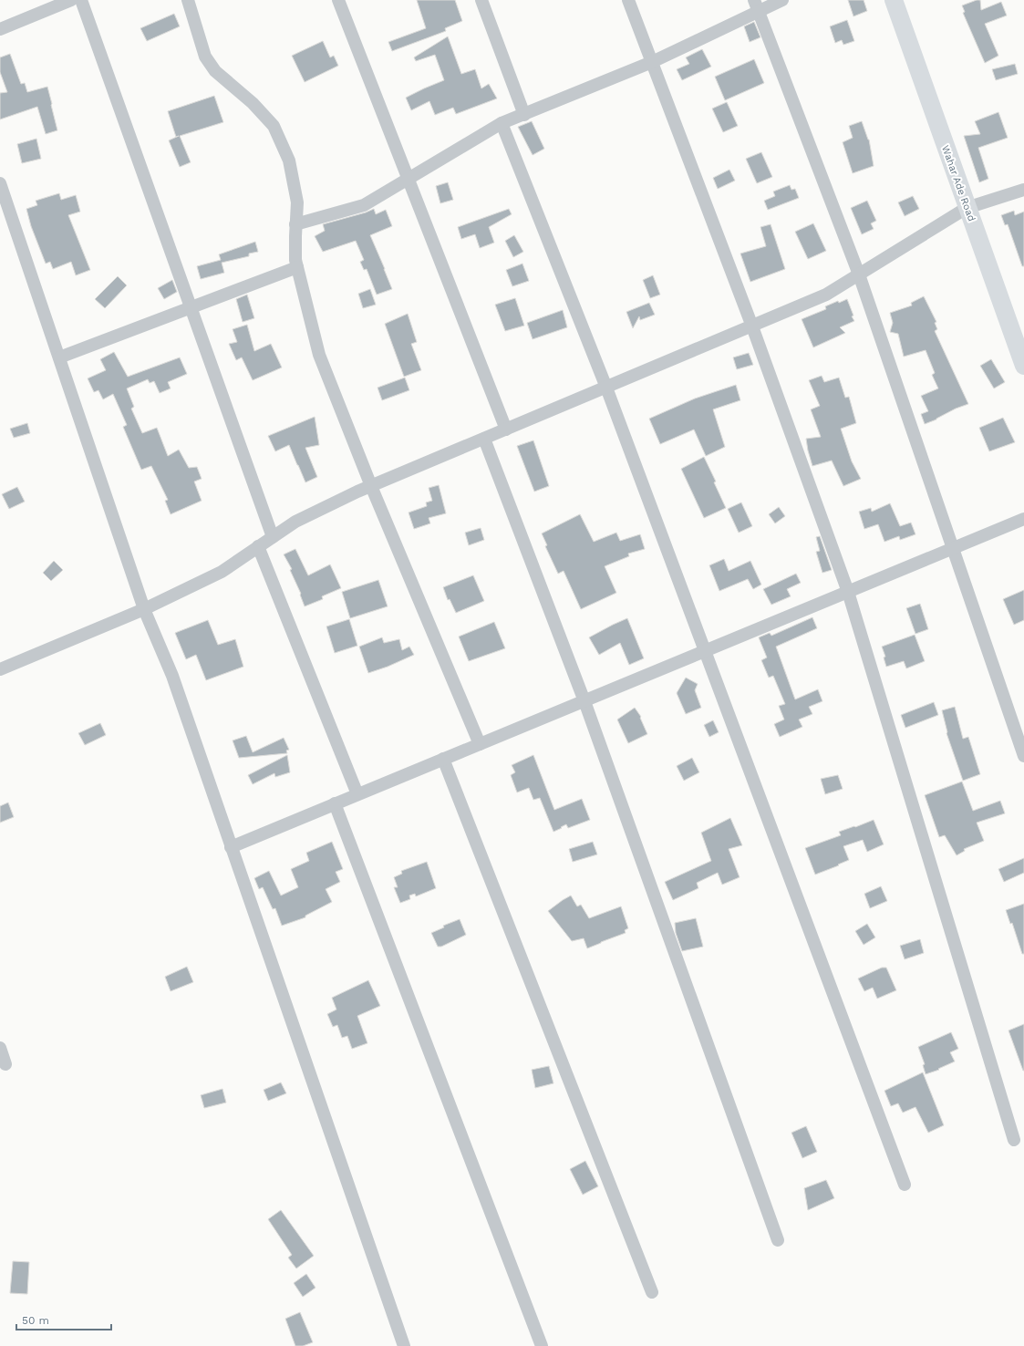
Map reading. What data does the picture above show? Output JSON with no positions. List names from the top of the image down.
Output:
{
  "streets": {
    "street": ["Wahar Ade Road"]
  },
  "scale_bar": "50 m"
}
